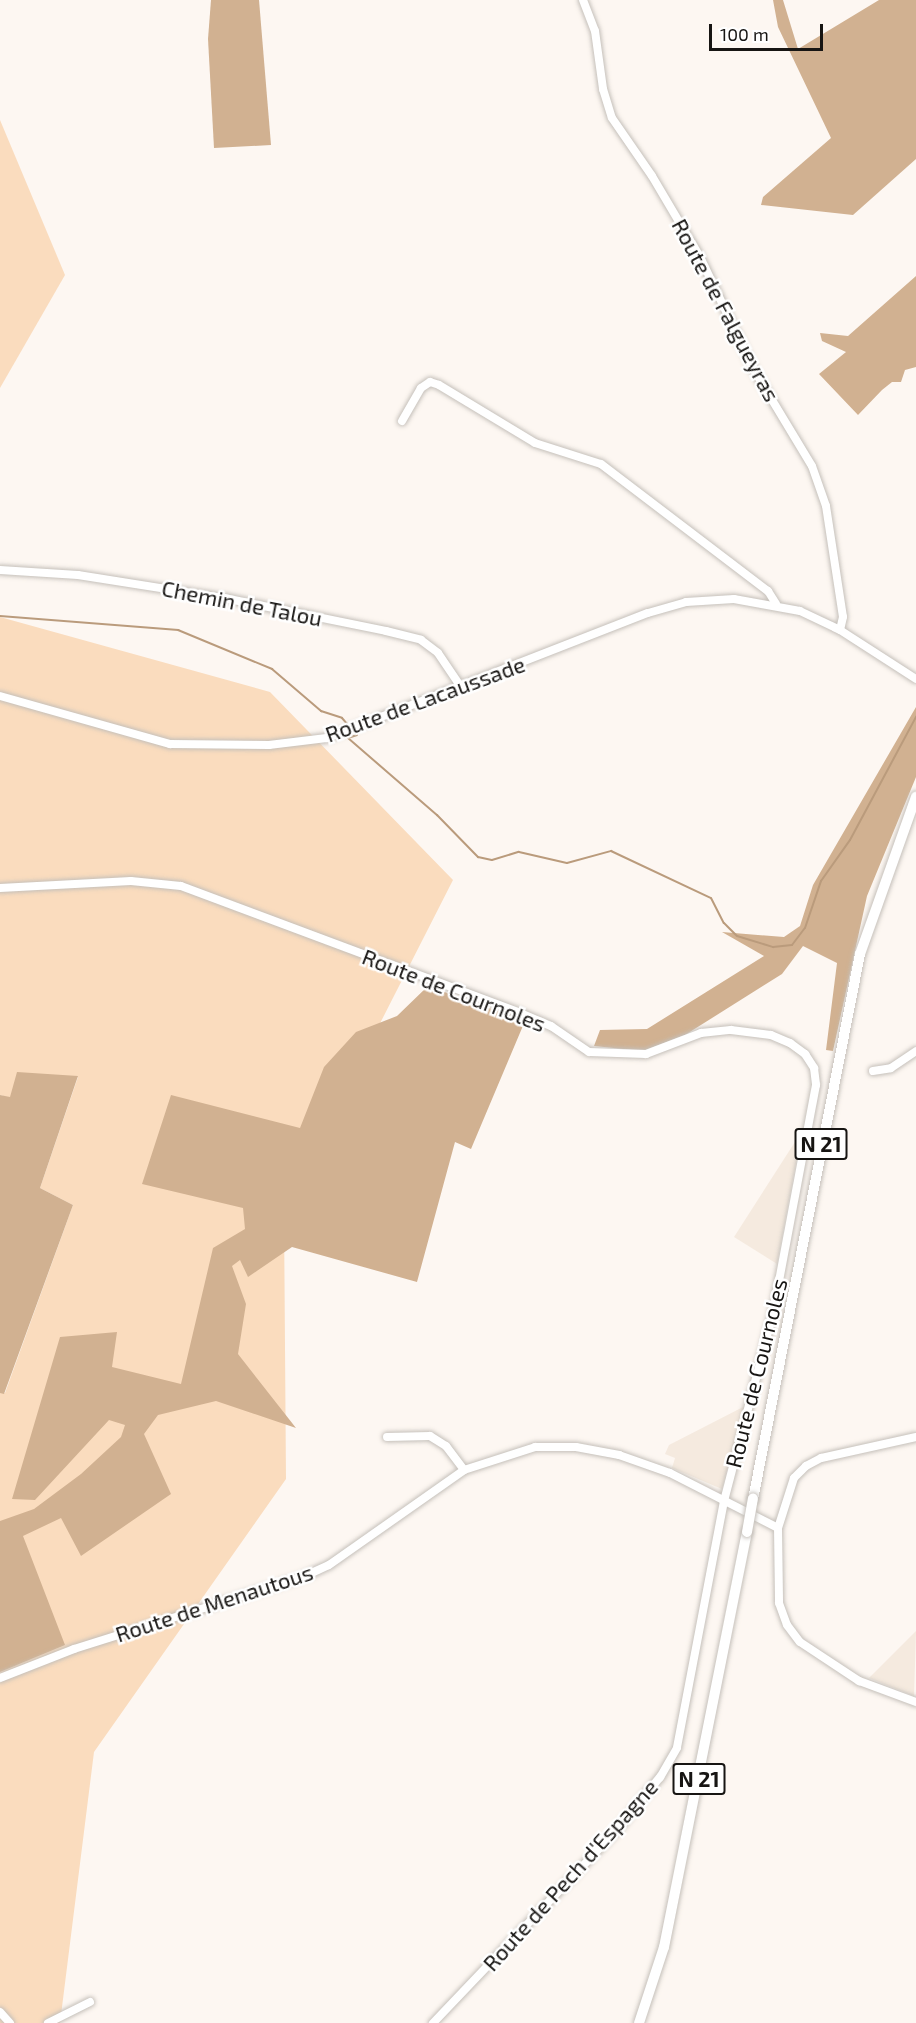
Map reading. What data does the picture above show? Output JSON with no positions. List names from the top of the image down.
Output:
{
  "streets": {
    "main road": ["N 21"],
    "street": [
      "Route de Falgueyras",
      "Chemin de Talou",
      "Route de Lacaussade",
      "Route de Cournoles",
      "Route de Menautous",
      "Route de Pech d'Espagne"
    ]
  },
  "crossings": [
    ["Route de Falgueyras", "Route de Lacaussade"],
    ["Chemin de Talou", "Route de Lacaussade"],
    ["Route de Cournoles", "Route de Menautous"],
    ["Route de Cournoles", "Route de Pech d'Espagne"],
    ["Route de Menautous", "Route de Pech d'Espagne"]
  ],
  "scale_bar": "100 m"
}
